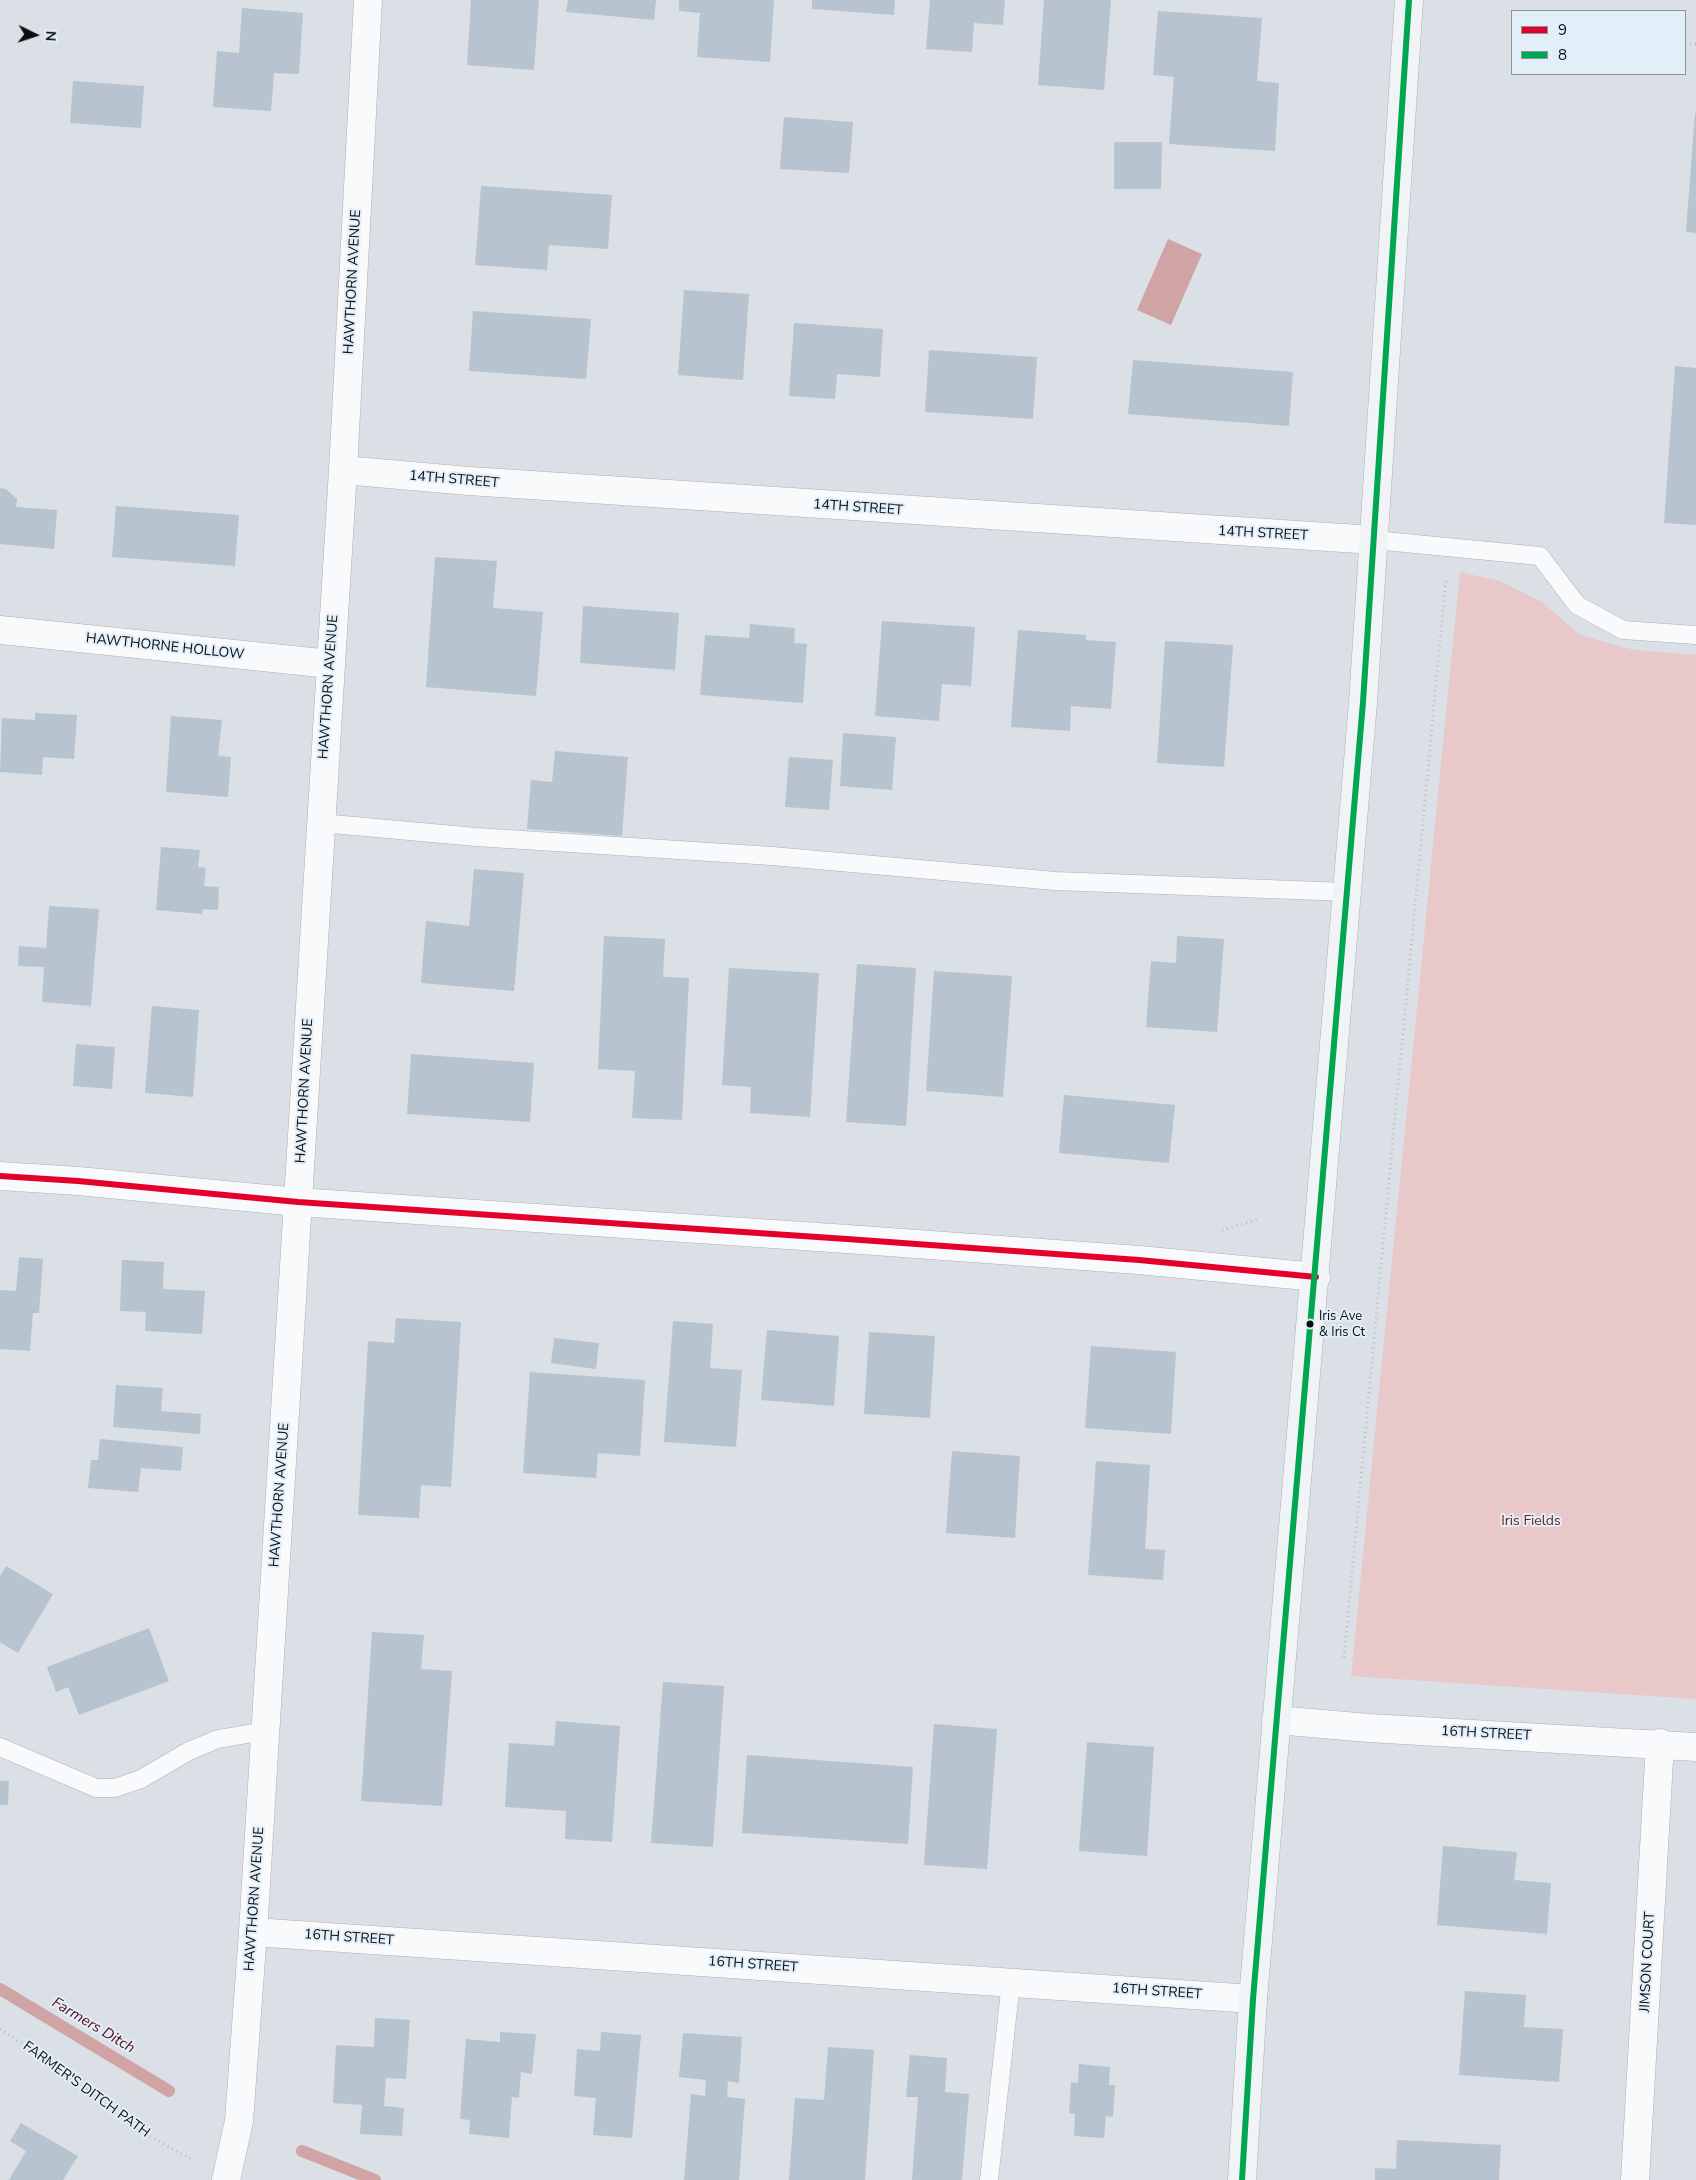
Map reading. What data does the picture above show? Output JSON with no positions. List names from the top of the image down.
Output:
{
  "streets": {
    "street": [
      "HAWTHORN AVENUE",
      "14TH STREET",
      "HAWTHORNE HOLLOW",
      "16TH STREET",
      "JIMSON COURT"
    ],
    "path": ["FARMER'S DITCH PATH"]
  },
  "crossings": [
    ["HAWTHORN AVENUE", "14TH STREET"],
    ["HAWTHORN AVENUE", "HAWTHORNE HOLLOW"],
    ["HAWTHORN AVENUE", "16TH STREET"],
    ["HAWTHORN AVENUE", "FARMER'S DITCH PATH"],
    ["16TH STREET", "JIMSON COURT"]
  ],
  "water": ["Farmers Ditch"],
  "parks": ["Iris Fields"],
  "places": ["Iris Ave & Iris Ct"],
  "lines": ["transit line 8", "transit line 9"],
  "legend": ["9", "8"],
  "north": "right"
}
